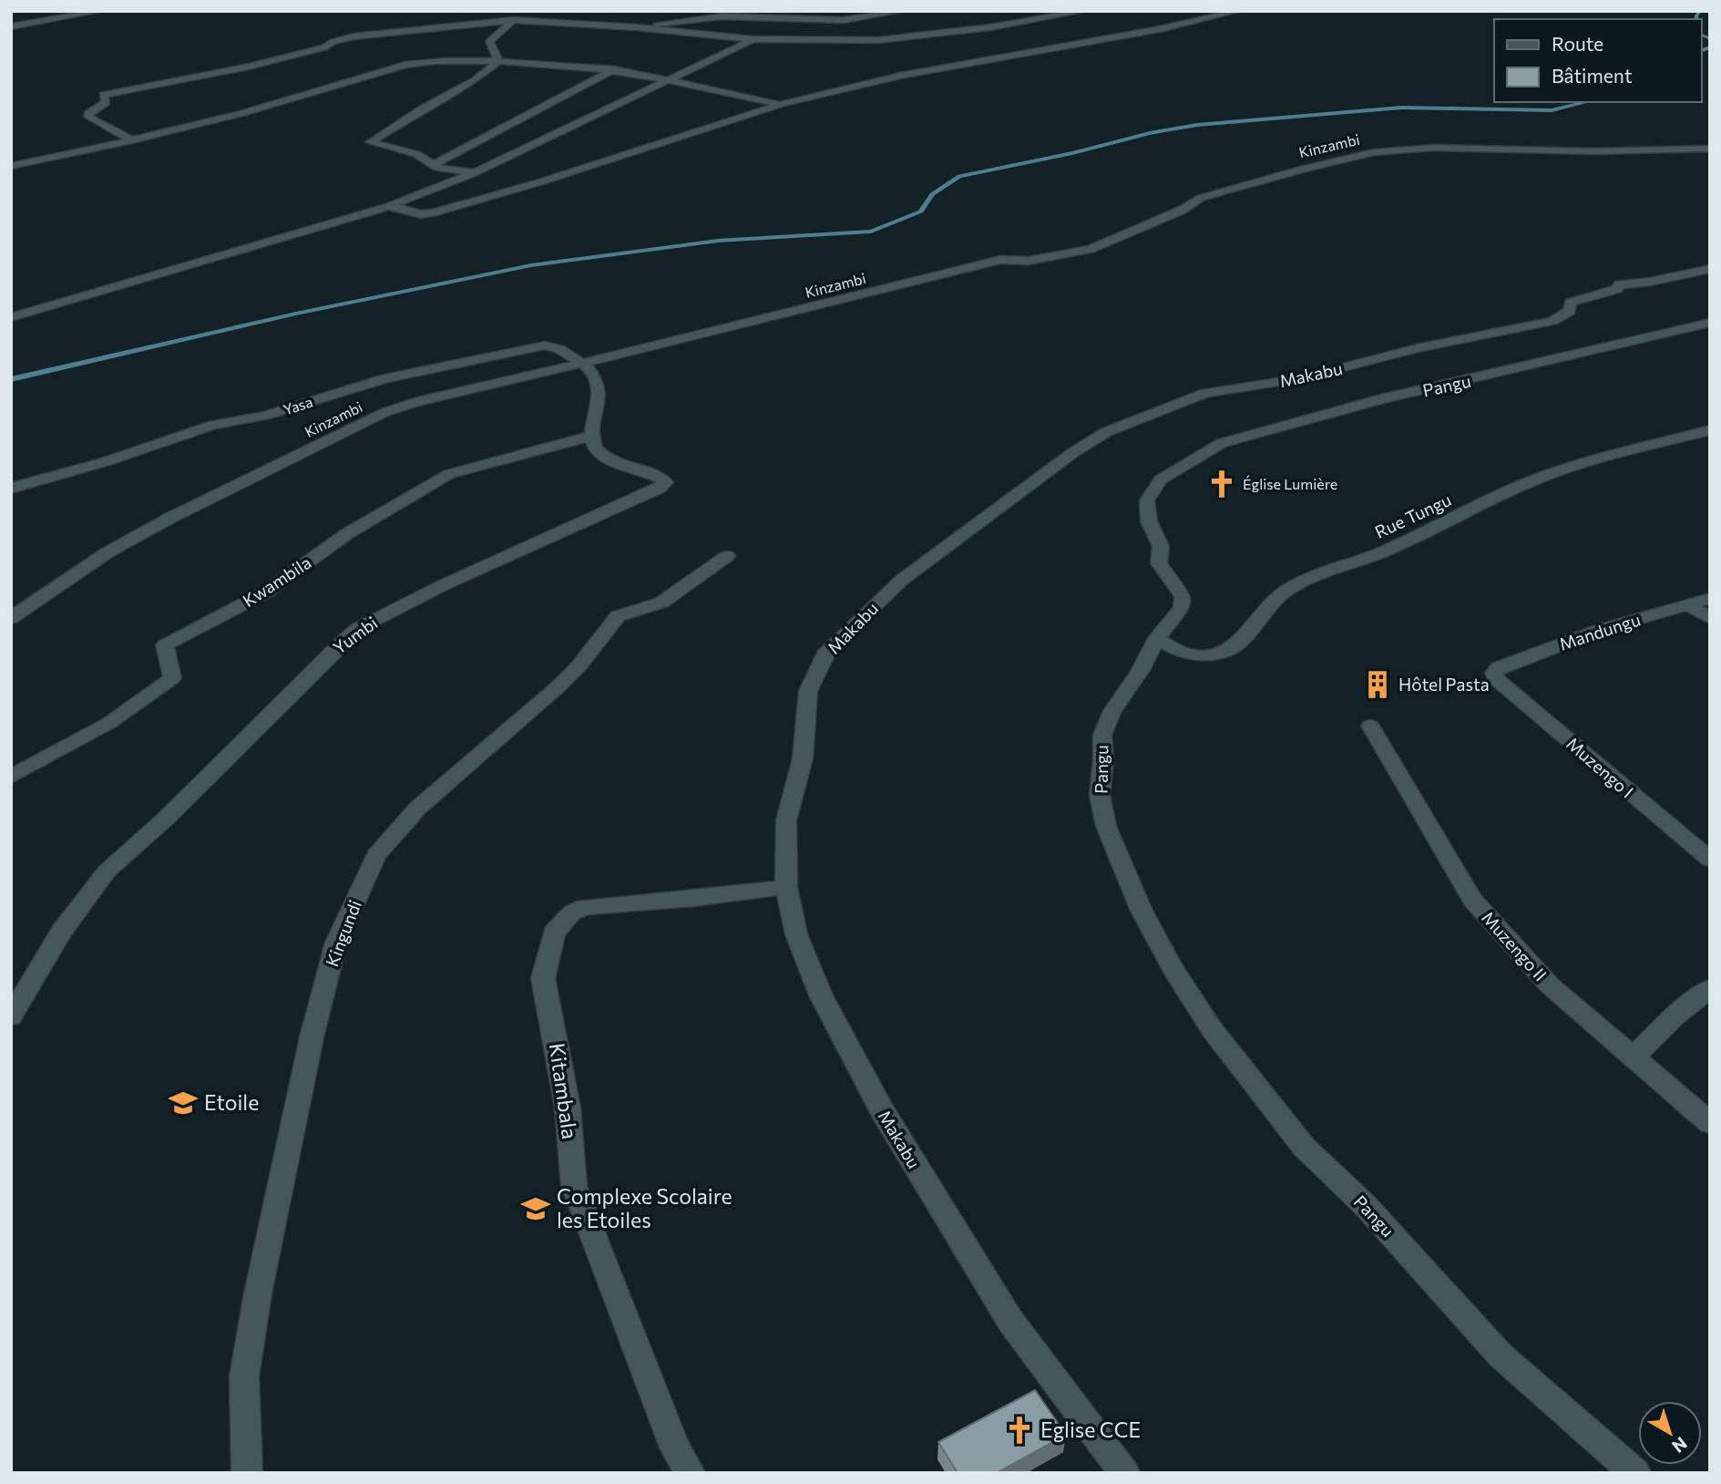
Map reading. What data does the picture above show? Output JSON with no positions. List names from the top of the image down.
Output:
{
  "streets": {
    "street": [
      "Kinzambi",
      "Makabu",
      "Pangu",
      "Yasa",
      "Rue Tungu",
      "Kwambila",
      "Mandungu",
      "Yumbi",
      "Muzengo I",
      "Kingundi",
      "Muzengo II",
      "Kitambala"
    ]
  },
  "crossings": [
    ["Kinzambi", "Yasa"],
    ["Makabu", "Kitambala"],
    ["Pangu", "Rue Tungu"],
    ["Kwambila", "Yumbi"],
    ["Mandungu", "Muzengo I"]
  ],
  "places": {
    "church": ["Église Lumière", "Eglise CCE"],
    "building": ["Hôtel Pasta"],
    "school or university": ["Etoile", "Complexe Scolaire les Etoiles"]
  },
  "legend": ["Route", "Bâtiment"],
  "north": "bottom right"
}
